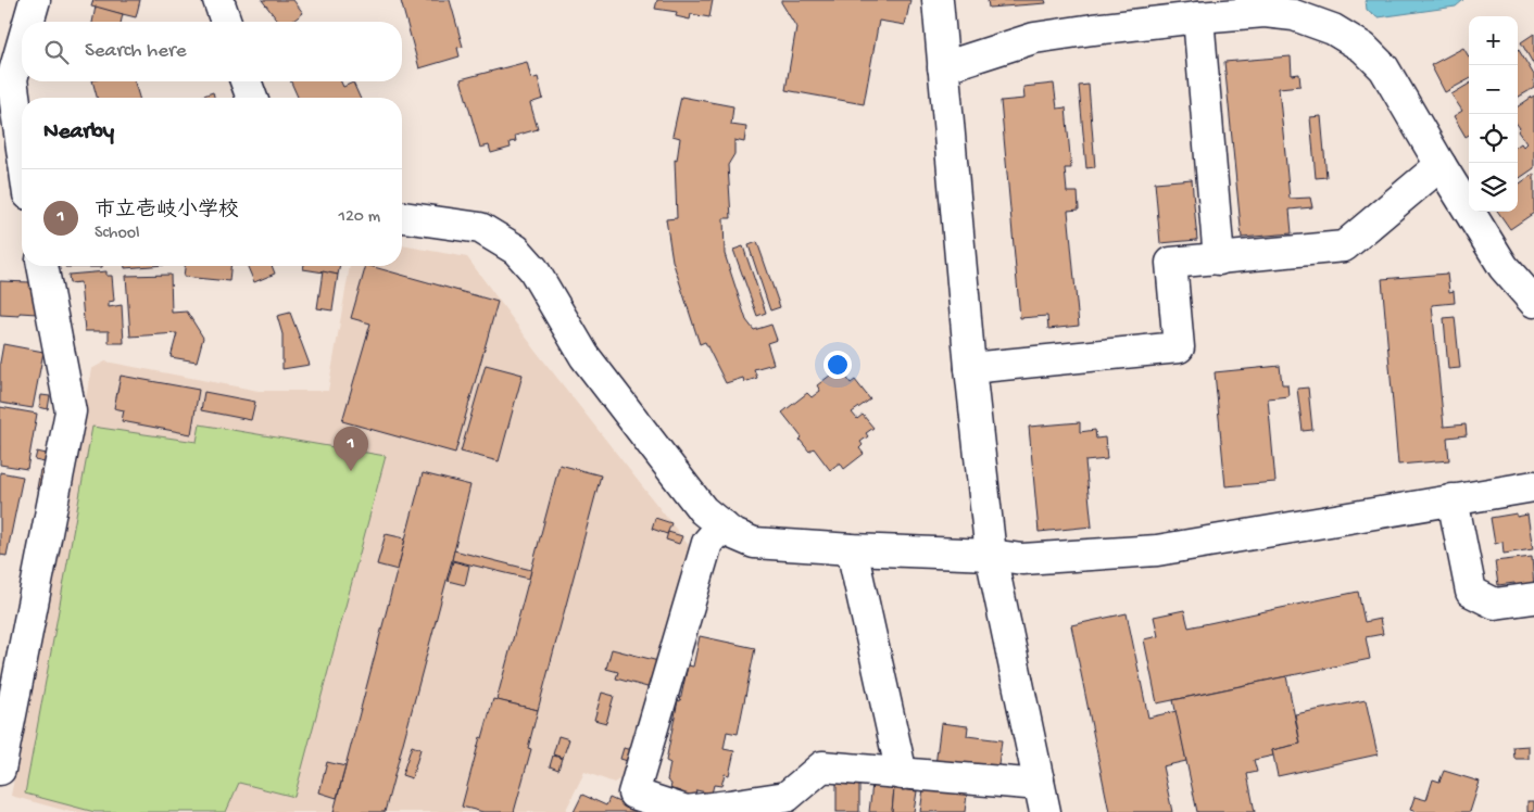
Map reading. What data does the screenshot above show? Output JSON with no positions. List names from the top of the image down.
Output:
{
  "page": {
    "map_buttons": ["+", "−"],
    "search": "Search here",
    "heading": "Nearby",
    "list": [
      {
        "mark": "1",
        "name": "市立壱岐小学校",
        "note": "School",
        "value": "120 m"
      }
    ],
    "pins": "1"
  }
}
